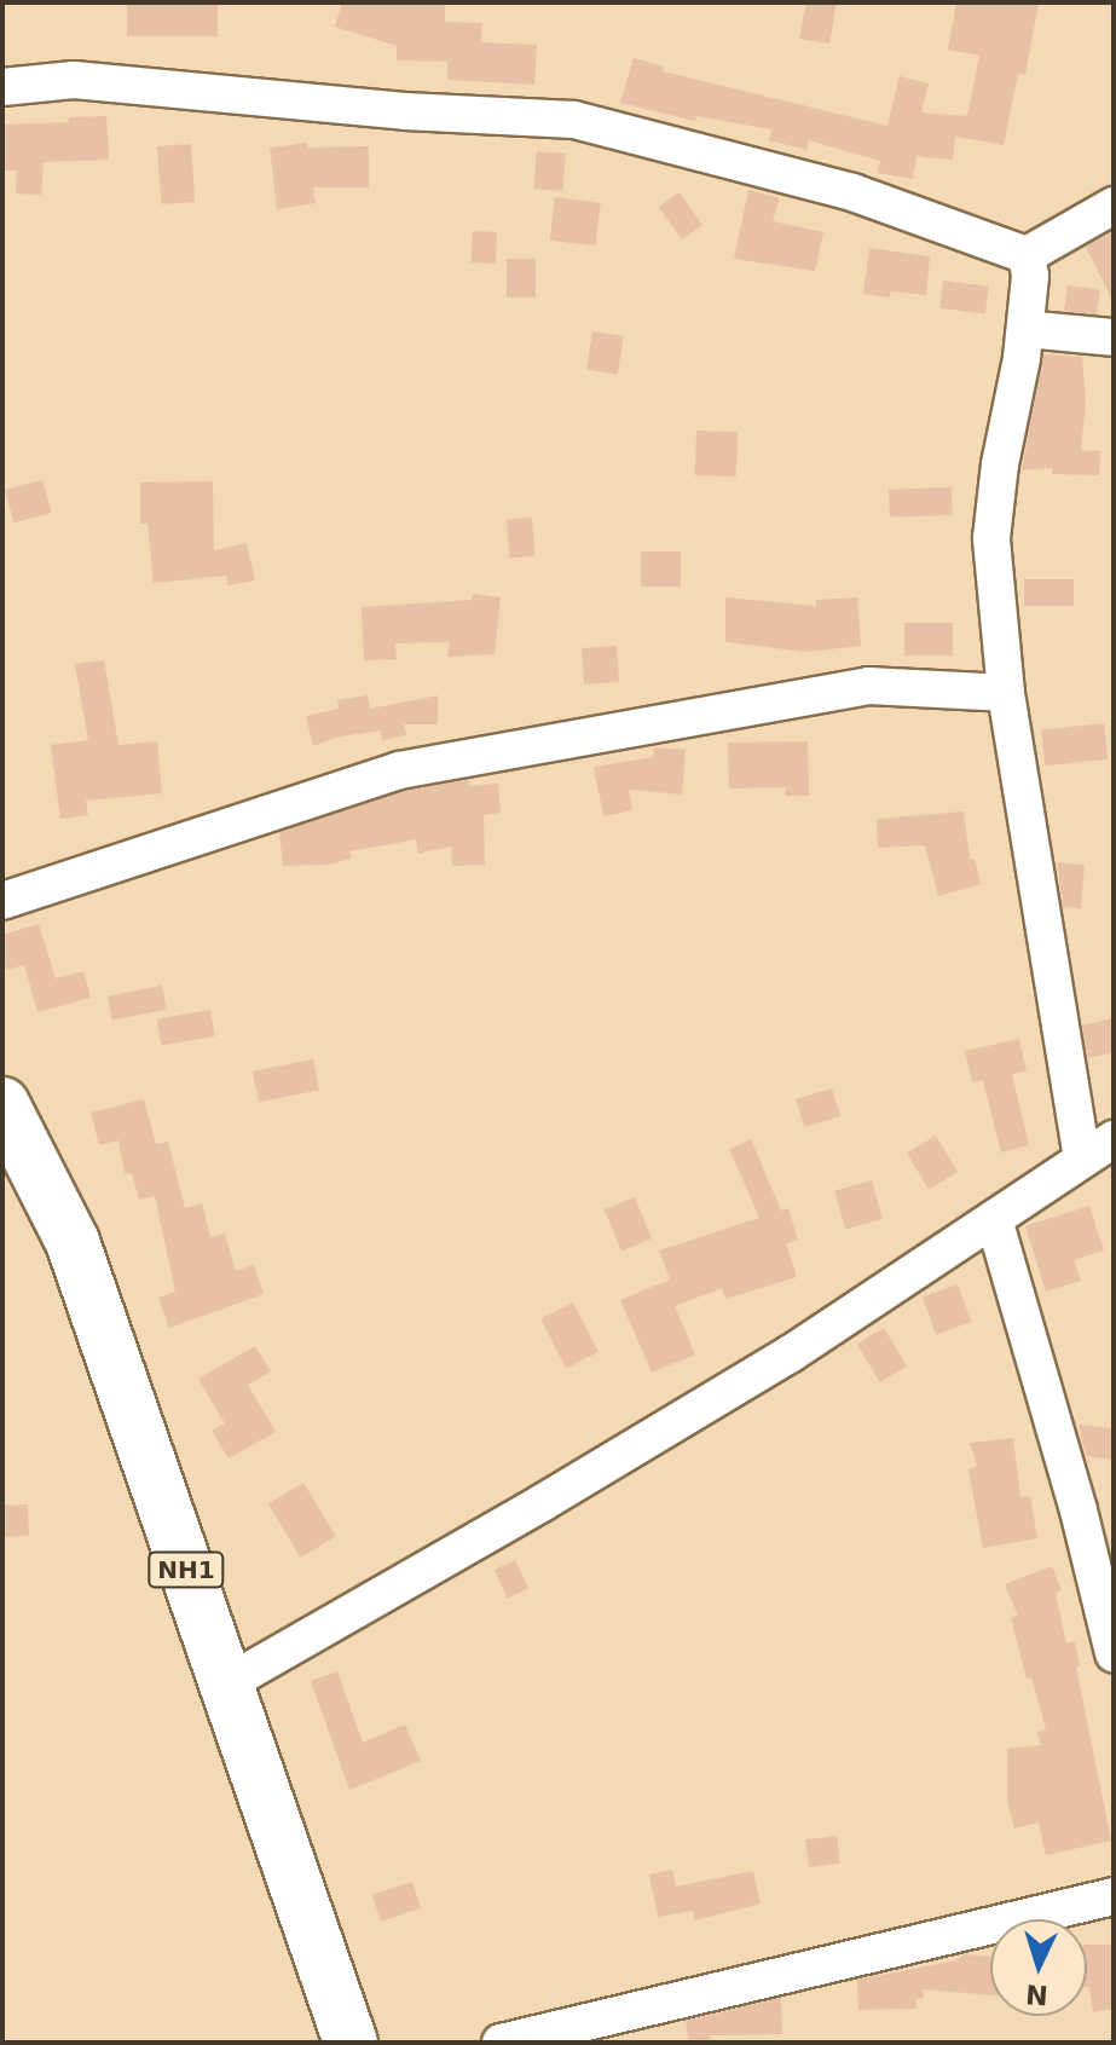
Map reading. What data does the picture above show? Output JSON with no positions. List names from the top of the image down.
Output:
{
  "streets": {
    "highway": ["NH1"]
  },
  "north": "bottom"
}
